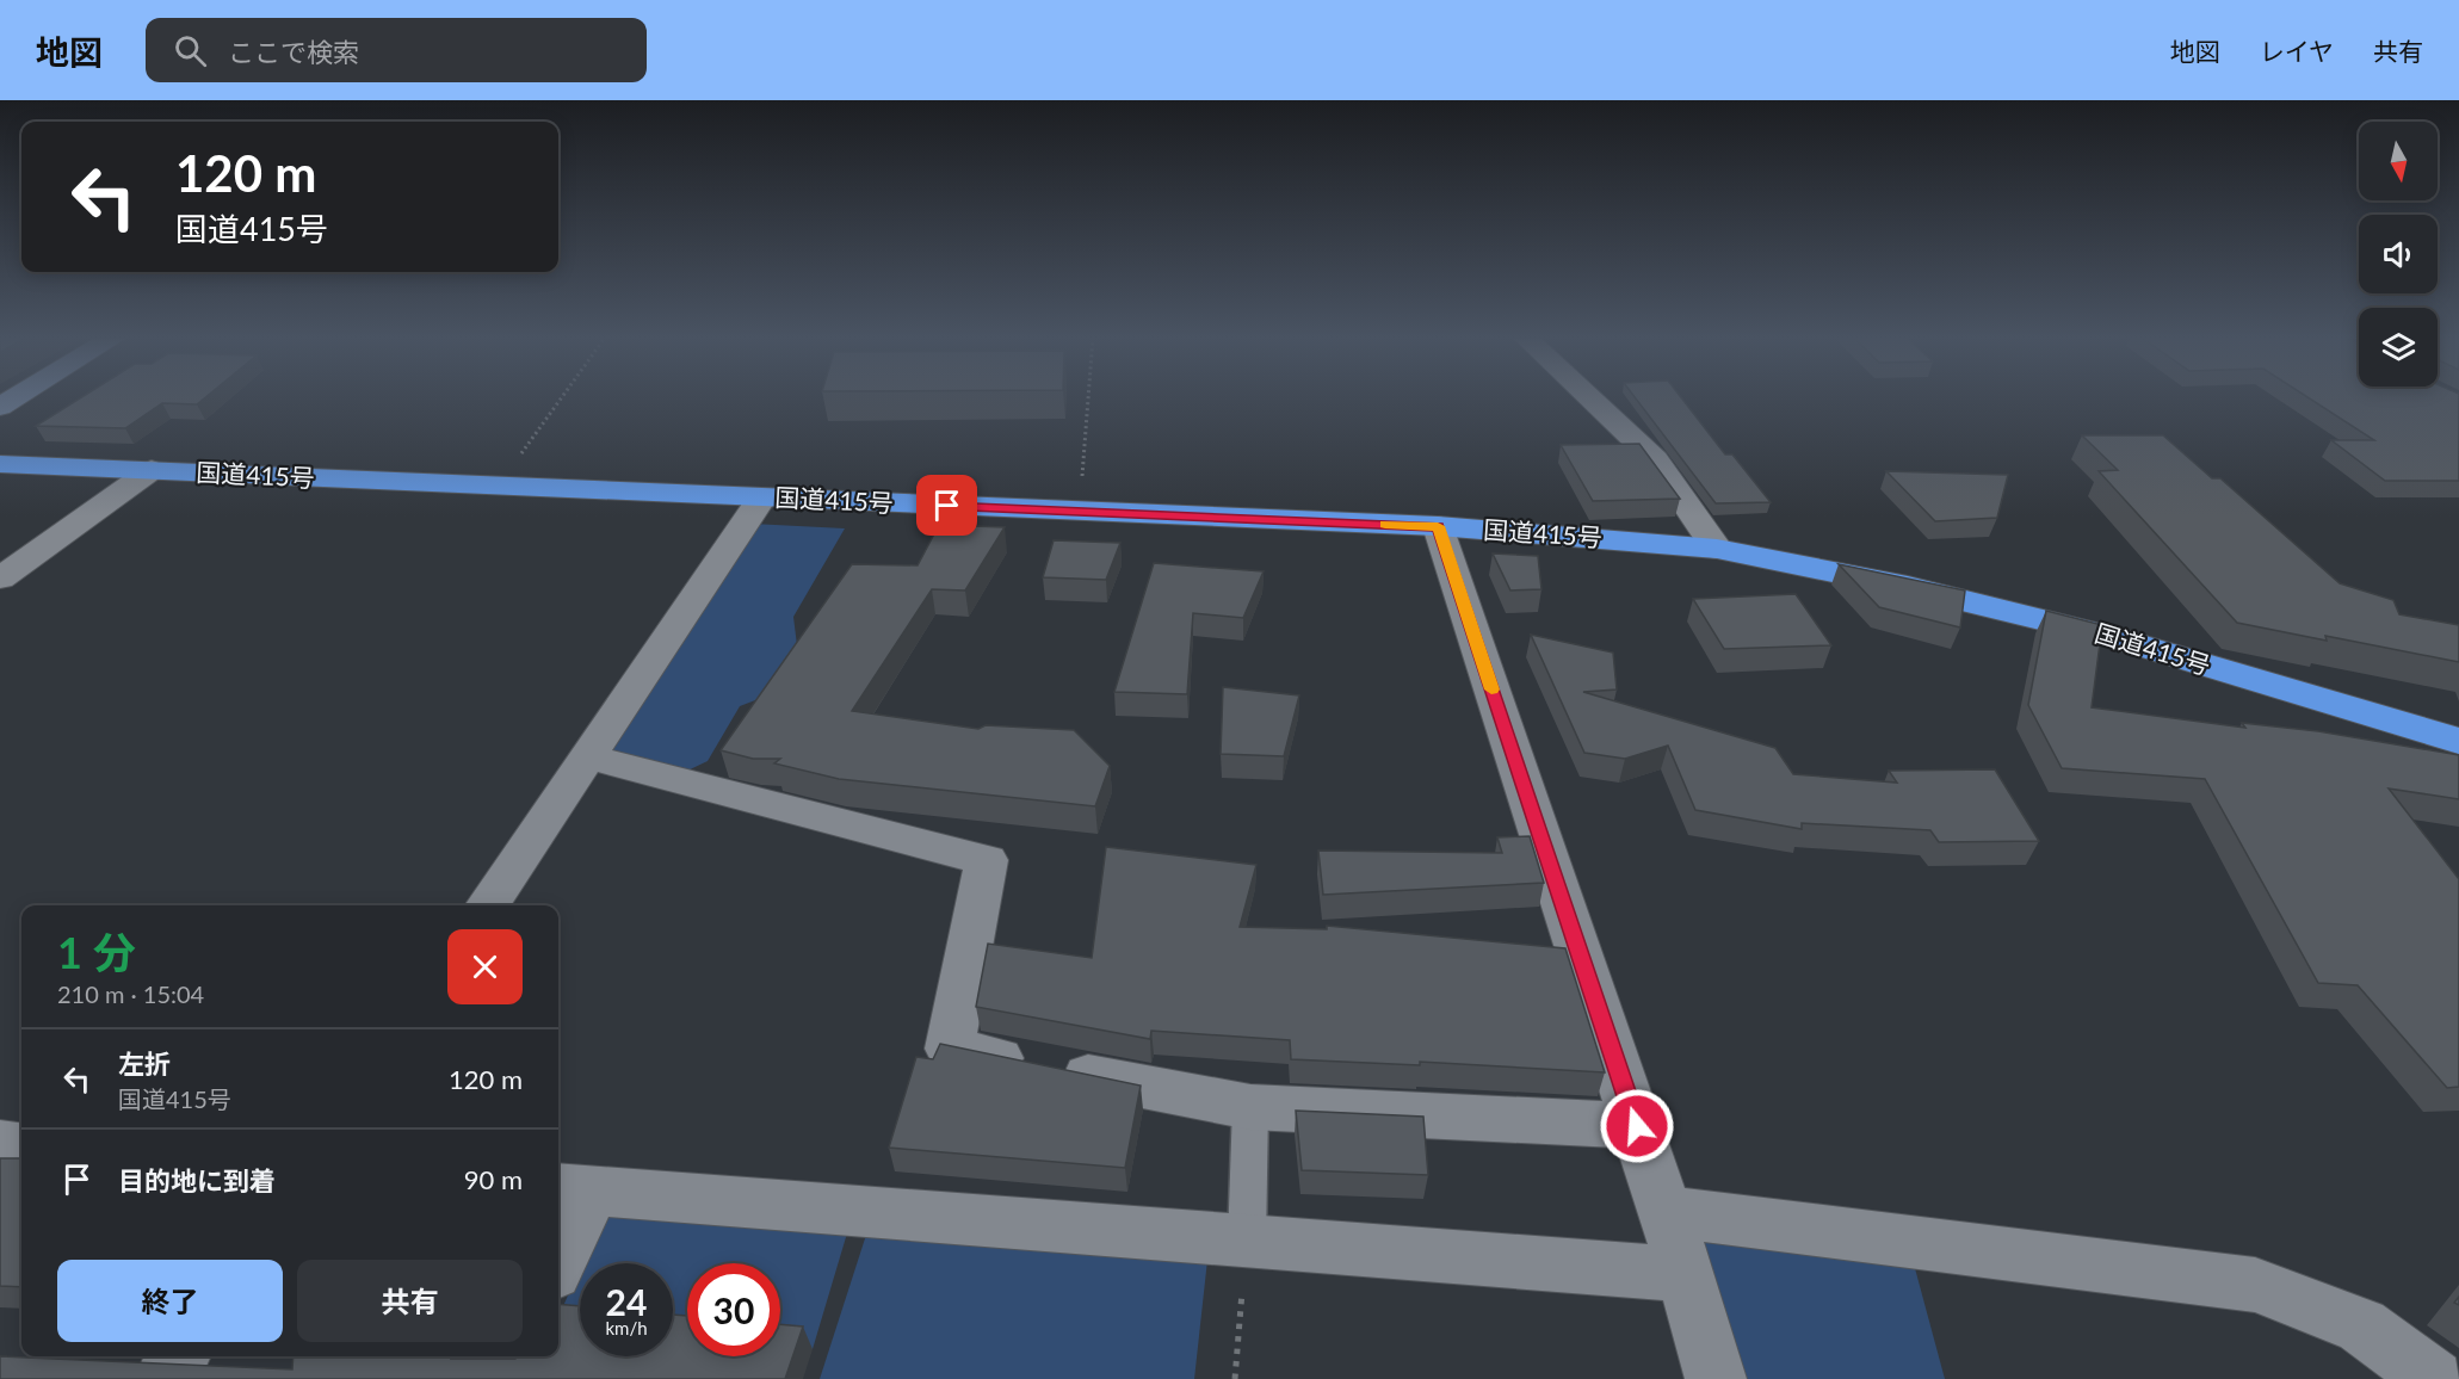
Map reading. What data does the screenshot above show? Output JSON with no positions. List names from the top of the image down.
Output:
{
  "streets": {
    "highway": ["国道415号"]
  },
  "north": "bottom",
  "page": {
    "header": "地図",
    "search": "ここで検索",
    "nav": ["地図", "レイヤ", "共有"],
    "turn": ["120 m", "国道415号"],
    "heading": ["1 分", "210 m · 15:04"],
    "list": [
      {
        "name": "左折",
        "note": "国道415号",
        "value": "120 m"
      },
      {
        "name": "目的地に到着",
        "value": "90 m"
      }
    ],
    "buttons": ["終了", "共有"],
    "speed": "24 km/h",
    "limit": "30"
  }
}
